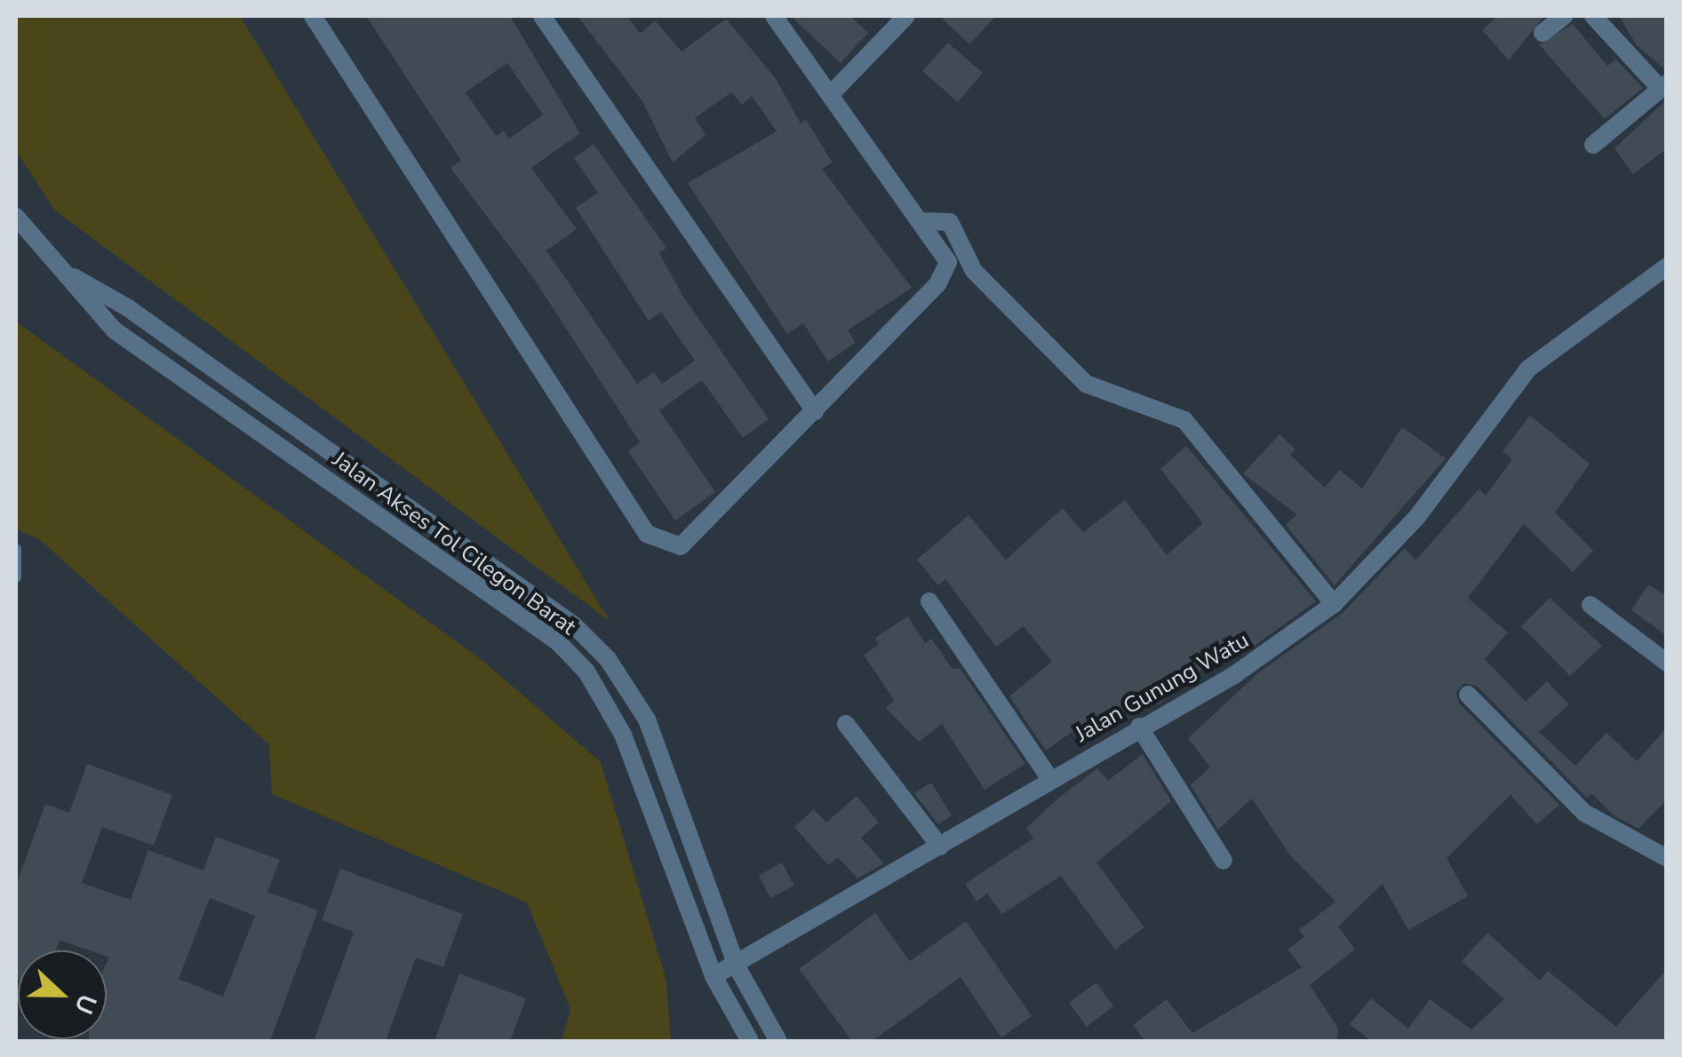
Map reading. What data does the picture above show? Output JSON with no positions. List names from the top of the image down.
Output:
{
  "streets": {
    "street": ["Jalan Akses Tol Cilegon Barat", "Jalan Gunung Watu"]
  },
  "crossings": [
    ["Jalan Akses Tol Cilegon Barat", "Jalan Gunung Watu"]
  ],
  "north": "right"
}
